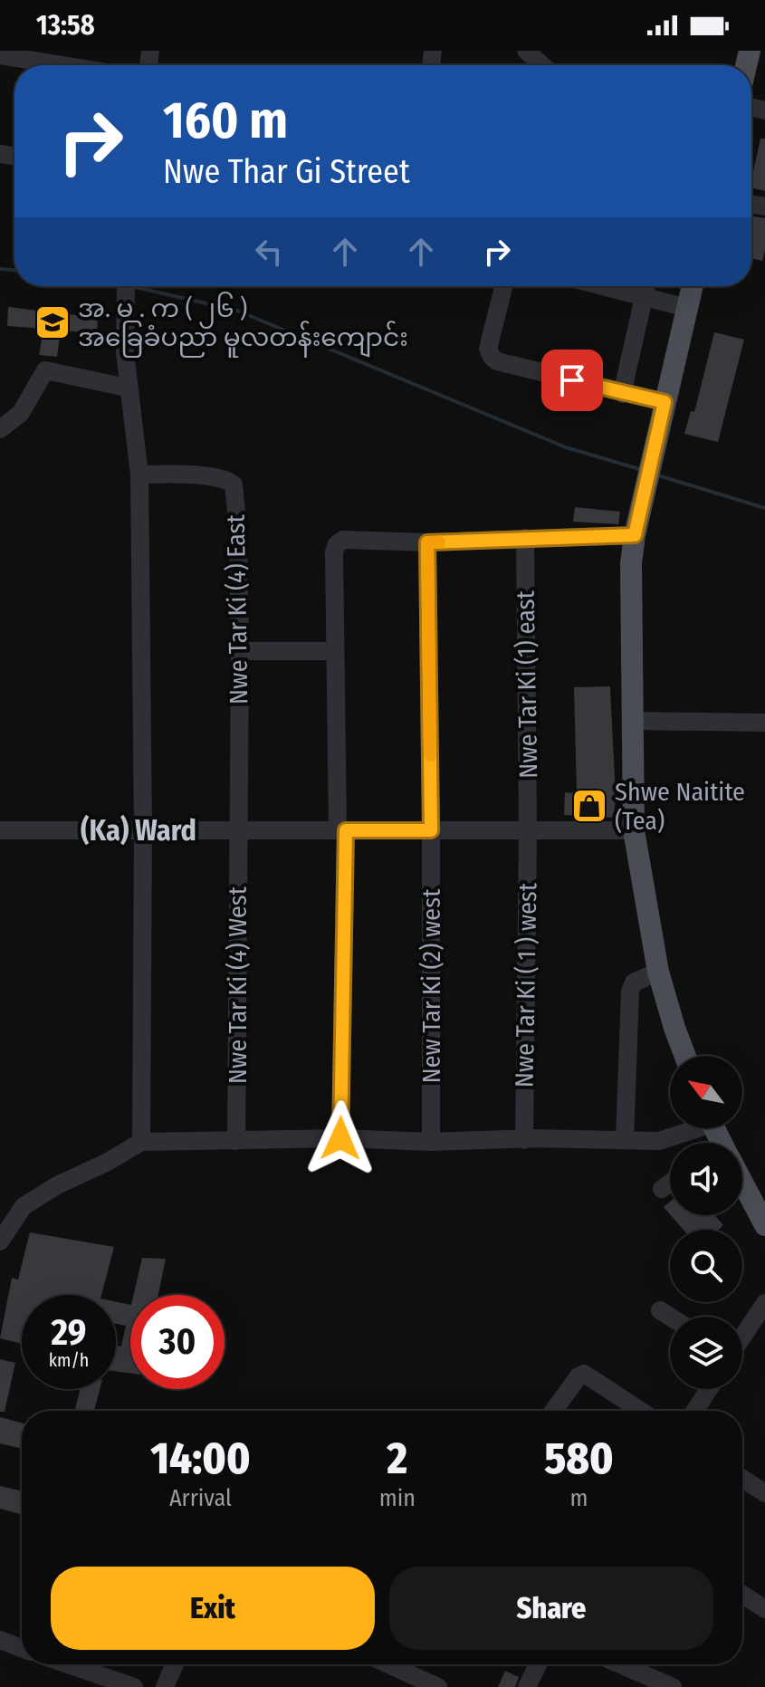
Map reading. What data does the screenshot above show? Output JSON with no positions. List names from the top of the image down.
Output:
{
  "streets": {
    "street": [
      "Nwe Tar Ki (4) East",
      "Nwe Tar Ki (1) east",
      "Nwe Tar Ki (4) West",
      "Nwe Tar Ki ( 1 ) west",
      "New Tar Ki (2) west"
    ]
  },
  "crossings": [
    ["Nwe Tar Ki (4) East", "Nwe Tar Ki (4) West"],
    ["Nwe Tar Ki (1) east", "Nwe Tar Ki ( 1 ) west"]
  ],
  "districts": ["(Ka) Ward"],
  "places": {
    "school or university": ["အ. မ . က ( ၂၆ ) အခြေခံပညာ မူလတန်းကျောင်း"],
    "shop": ["Shwe Naitite (Tea)"]
  },
  "north": "top left",
  "page": {
    "status": "13:58",
    "turn": ["160 m", "Nwe Thar Gi Street"],
    "speed": "29 km/h",
    "limit": "30",
    "eta": [
      "14:00",
      "Arrival",
      "2",
      "min",
      "580",
      "m"
    ],
    "buttons": ["Exit", "Share"]
  }
}
